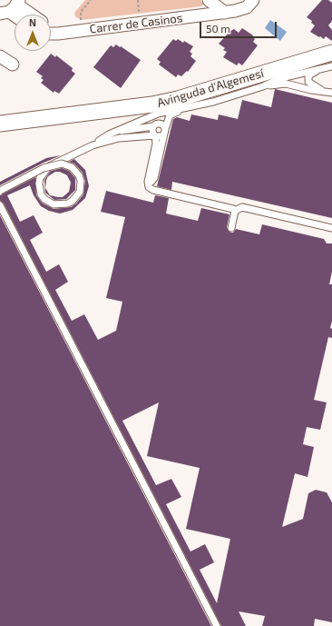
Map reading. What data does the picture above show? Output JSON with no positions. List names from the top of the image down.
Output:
{
  "streets": {
    "street": ["Carrer de Casinos", "Avinguda d'Algemesí"]
  },
  "scale_bar": "50 m",
  "north": "top"
}
